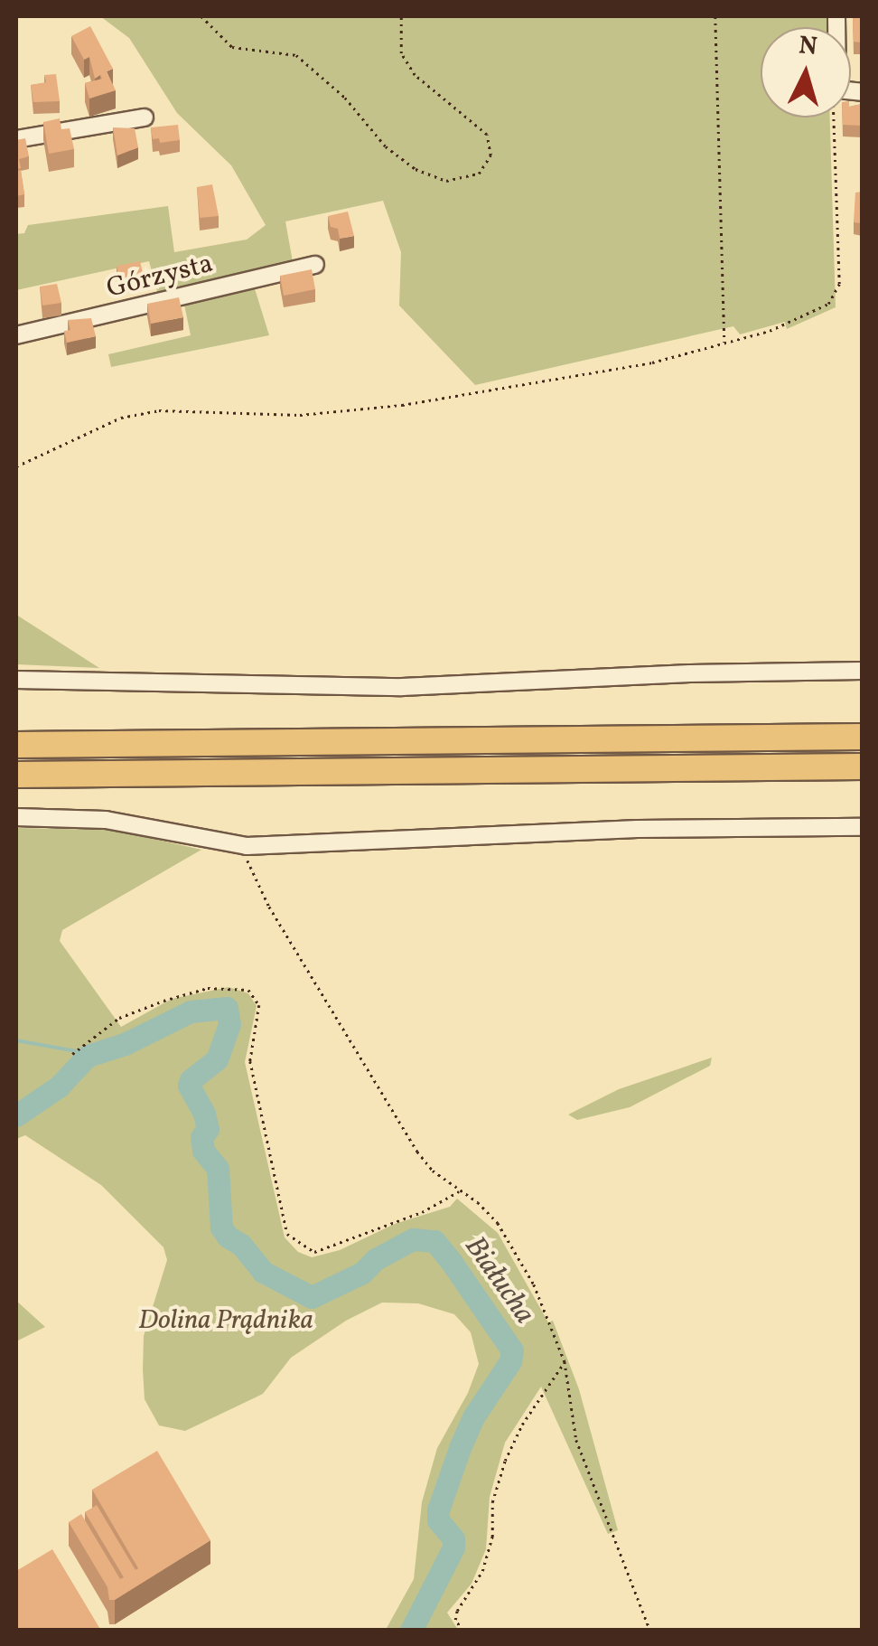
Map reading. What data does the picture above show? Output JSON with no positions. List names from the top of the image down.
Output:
{
  "streets": {
    "street": ["Górzysta"]
  },
  "water": ["Białucha"],
  "parks": ["Dolina Prądnika"],
  "north": "top"
}
